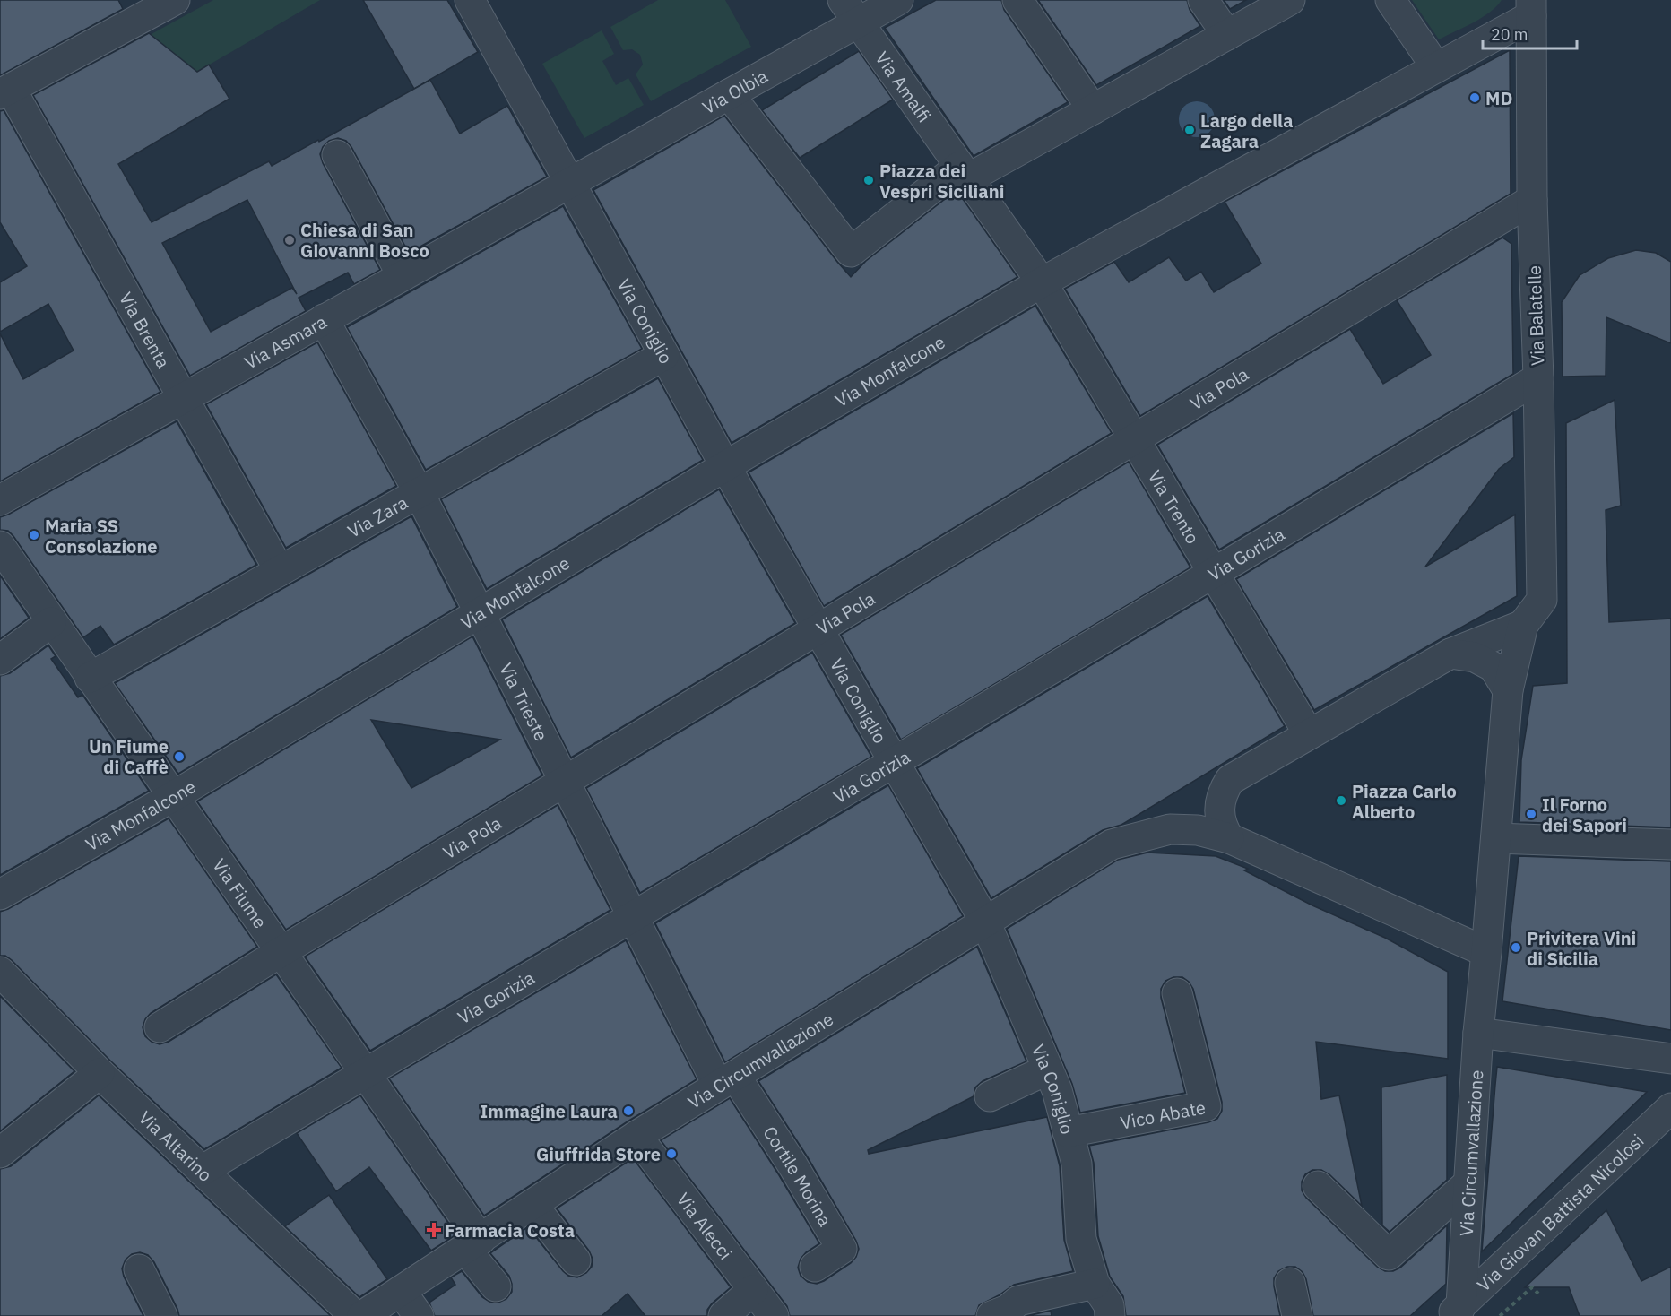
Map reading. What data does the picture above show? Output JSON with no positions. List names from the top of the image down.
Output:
{
  "streets": {
    "street": [
      "Via Amalfi",
      "Via Olbia",
      "Via Balatelle",
      "Via Coniglio",
      "Via Brenta",
      "Via Asmara",
      "Via Monfalcone",
      "Via Pola",
      "Via Trento",
      "Via Zara",
      "Via Gorizia",
      "Via Trieste",
      "Via Fiume",
      "Via Circumvallazione",
      "Vico Abate",
      "Via Altarino",
      "Cortile Morina",
      "Via Giovan Battista Nicolosi",
      "Via Alecci"
    ]
  },
  "crossings": [
    ["Via Amalfi", "Via Olbia"],
    ["Via Amalfi", "Via Monfalcone"],
    ["Via Amalfi", "Via Trento"],
    ["Via Olbia", "Via Coniglio"],
    ["Via Olbia", "Via Asmara"],
    ["Via Balatelle", "Via Monfalcone"],
    ["Via Balatelle", "Via Pola"],
    ["Via Balatelle", "Via Gorizia"],
    ["Via Balatelle", "Via Circumvallazione"],
    ["Via Coniglio", "Via Asmara"],
    ["Via Coniglio", "Via Monfalcone"],
    ["Via Coniglio", "Via Pola"],
    ["Via Coniglio", "Via Zara"],
    ["Via Coniglio", "Via Gorizia"],
    ["Via Coniglio", "Via Circumvallazione"],
    ["Via Coniglio", "Vico Abate"],
    ["Via Brenta", "Via Asmara"],
    ["Via Brenta", "Via Zara"],
    ["Via Asmara", "Via Trieste"],
    ["Via Monfalcone", "Via Trento"],
    ["Via Monfalcone", "Via Trieste"],
    ["Via Monfalcone", "Via Fiume"],
    ["Via Pola", "Via Trento"],
    ["Via Pola", "Via Trieste"],
    ["Via Pola", "Via Fiume"],
    ["Via Trento", "Via Gorizia"],
    ["Via Zara", "Via Trieste"],
    ["Via Zara", "Via Fiume"],
    ["Via Gorizia", "Via Trieste"],
    ["Via Gorizia", "Via Fiume"],
    ["Via Gorizia", "Via Altarino"],
    ["Via Trieste", "Via Circumvallazione"],
    ["Via Trieste", "Cortile Morina"],
    ["Via Fiume", "Via Circumvallazione"],
    ["Via Circumvallazione", "Cortile Morina"],
    ["Via Circumvallazione", "Via Giovan Battista Nicolosi"],
    ["Via Circumvallazione", "Via Alecci"]
  ],
  "places": {
    "other": [
      "MD",
      "Largo della Zagara",
      "Piazza dei Vespri Siciliani",
      "Chiesa di San Giovanni Bosco",
      "Maria SS Consolazione",
      "Un Fiume di Caffè",
      "Piazza Carlo Alberto",
      "Il Forno dei Sapori",
      "Privitera Vini di Sicilia",
      "Immagine Laura",
      "Giuffrida Store"
    ],
    "health": ["Farmacia Costa"]
  },
  "scale_bar": "20 m"
}
